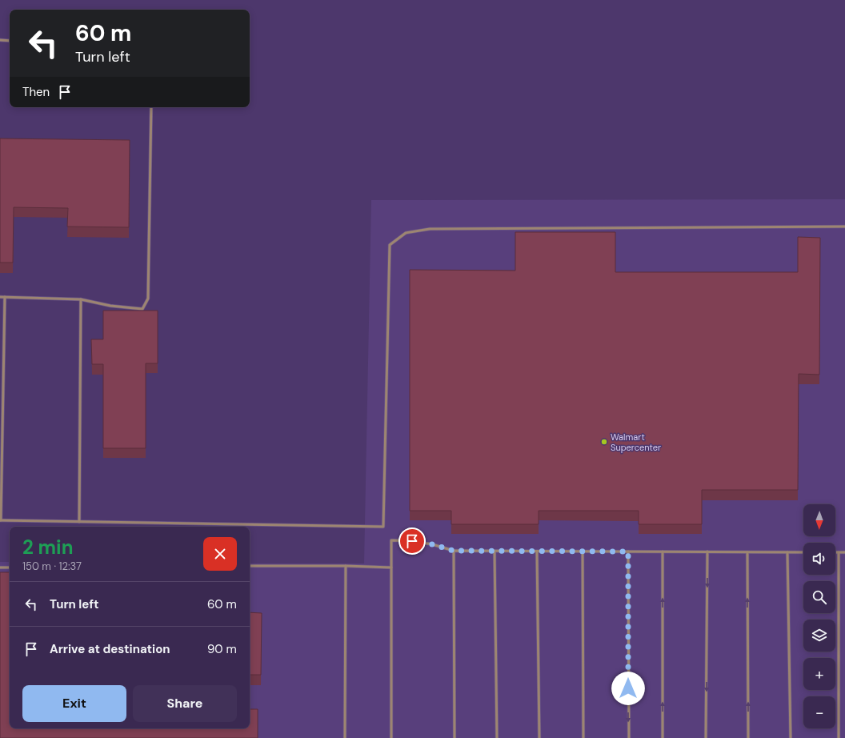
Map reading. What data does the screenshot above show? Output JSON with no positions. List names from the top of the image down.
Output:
{
  "places": ["Walmart Supercenter"],
  "north": "bottom",
  "page": {
    "turn": ["60 m", "Turn left"],
    "then": "Then",
    "map_buttons": ["+", "−"],
    "heading": ["2 min", "150 m · 12:37"],
    "list": [
      {
        "name": "Turn left",
        "value": "60 m"
      },
      {
        "name": "Arrive at destination",
        "value": "90 m"
      }
    ],
    "buttons": ["Exit", "Share"]
  }
}
